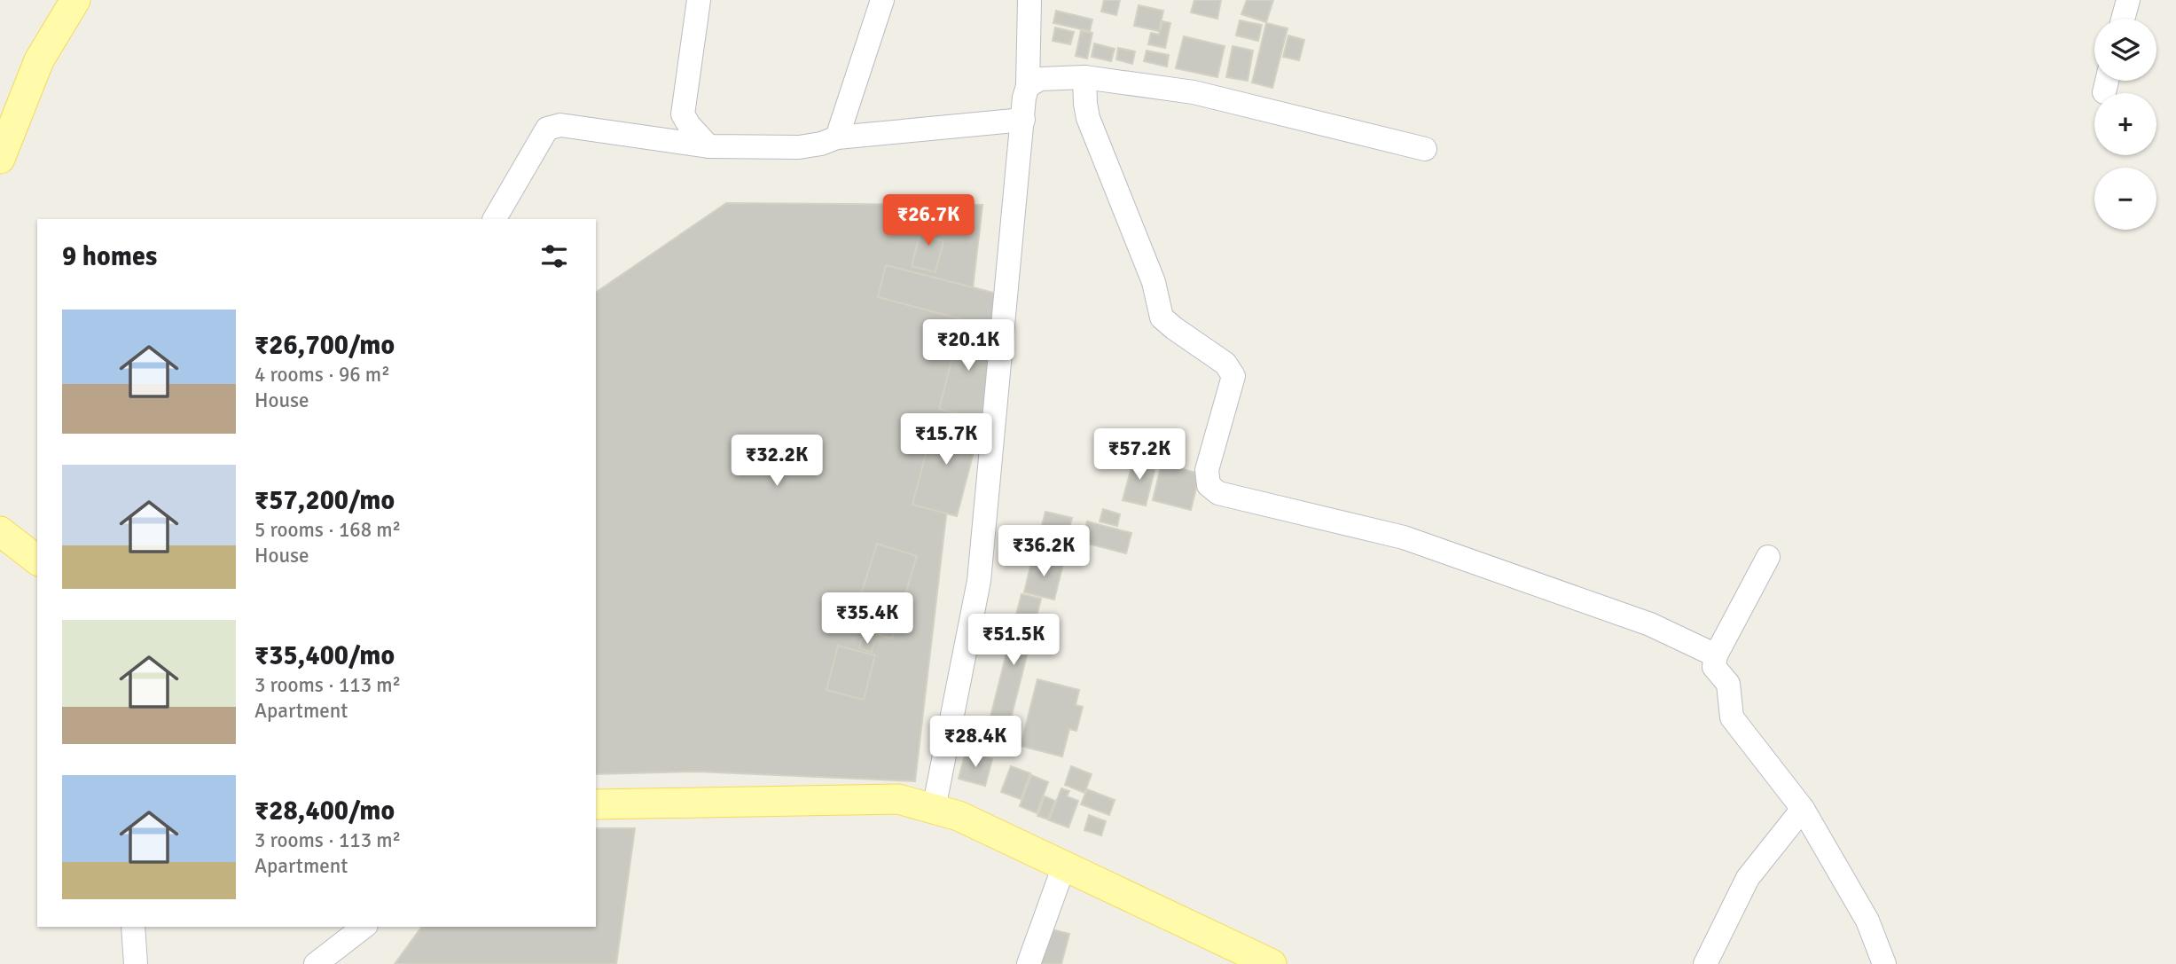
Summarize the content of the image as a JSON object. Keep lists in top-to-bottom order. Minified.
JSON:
{"page":{"map_buttons":["+","−"],"price":["₹26.7K","₹20.1K","₹15.7K","₹57.2K","₹32.2K","₹36.2K","₹35.4K","₹51.5K","₹28.4K"],"heading":"9 homes","list":[{"name":"₹26,700/mo","note":"4 rooms · 96 m² · House"},{"name":"₹57,200/mo","note":"5 rooms · 168 m² · House"},{"name":"₹35,400/mo","note":"3 rooms · 113 m² · Apartment"},{"name":"₹28,400/mo","note":"3 rooms · 113 m² · Apartment"}]}}
